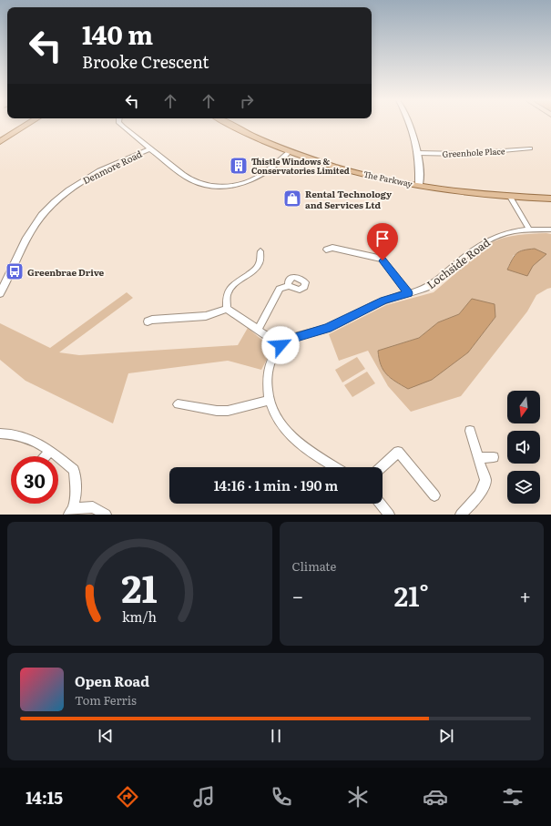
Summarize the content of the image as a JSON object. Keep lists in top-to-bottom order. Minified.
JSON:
{"streets":{"main road":["The Parkway"],"street":["Greenhole Place","Denmore Road","Lochside Road"]},"places":{"building":["Thistle Windows & Conservatories Limited"],"shop":["Rental Technology and Services Ltd"],"bus stop":["Greenbrae Drive"]},"north":"bottom","page":{"turn":["140 m","Brooke Crescent"],"limit":"30","trip":"14:16 · 1 min · 190 m","tile":"Climate","heat":["−","21°","+"],"song":["Open Road","Tom Ferris"],"tabs":"14:15","gauge":["21","km/h"]}}
